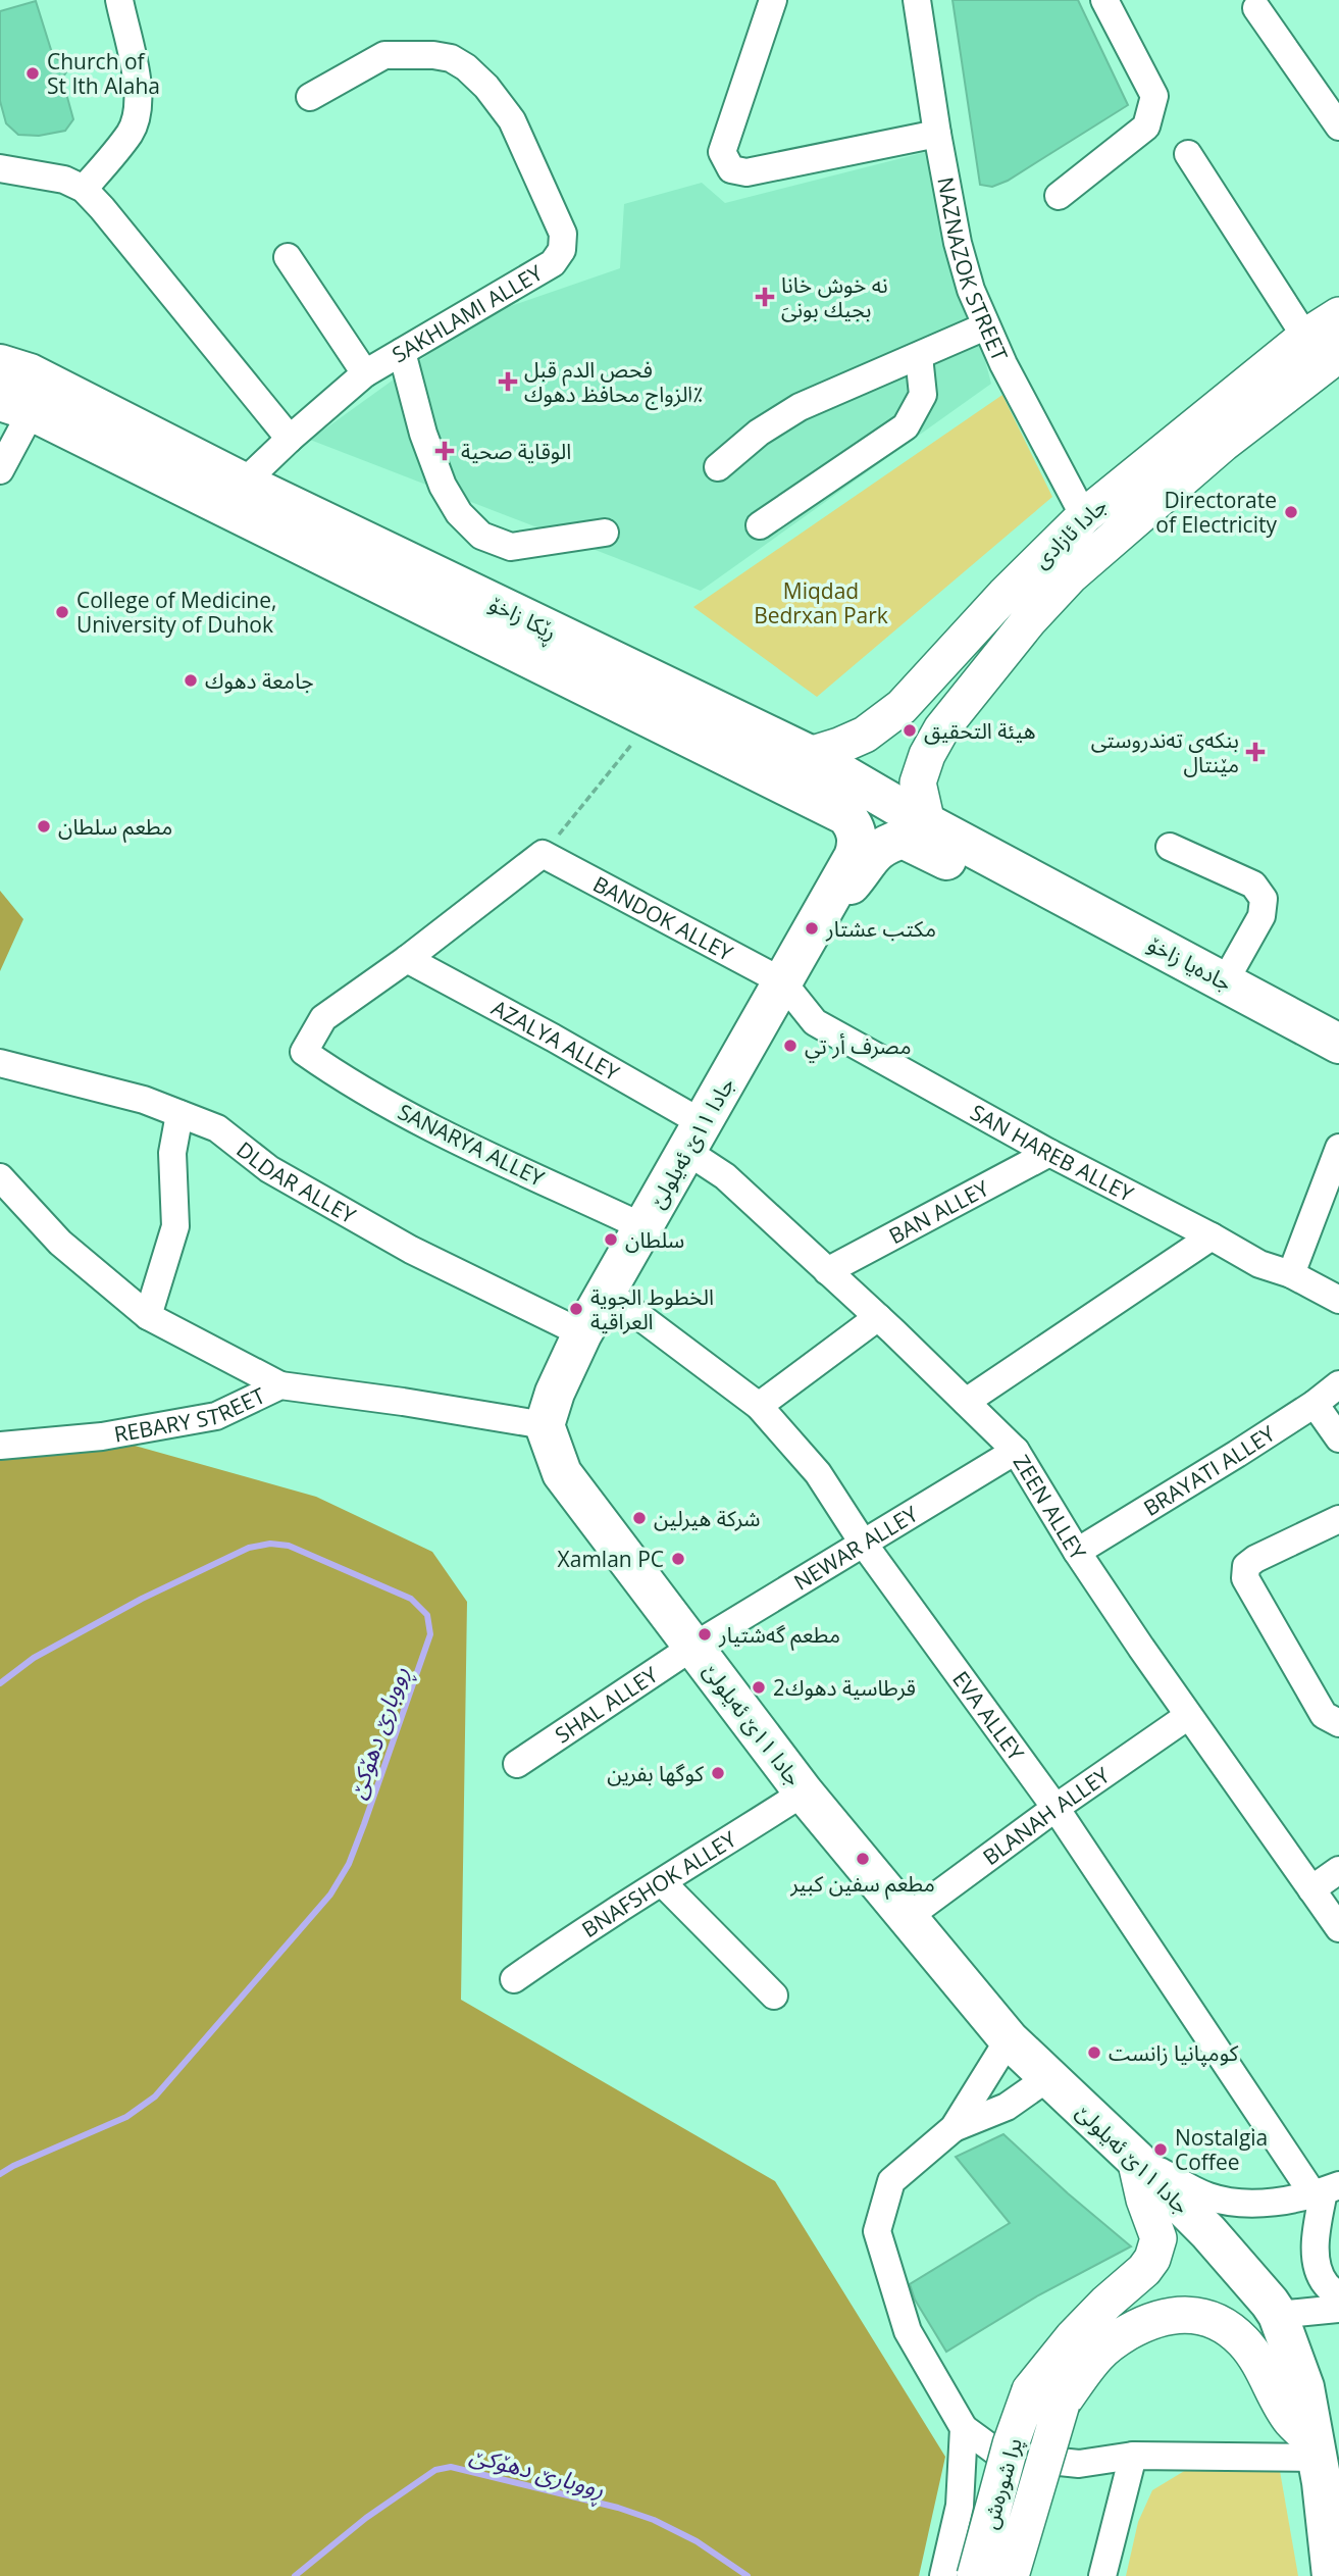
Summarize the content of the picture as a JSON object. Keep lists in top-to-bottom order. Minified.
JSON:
{"streets":{"highway":["ڕێکا زاخۆ","جادەیا زاخۆ","جادا ١١ێ ئه‌یلولێ"],"main road":["جادا ئازادی","پرا شورەش"],"street":["NAZNAZOK STREET","SAKHLAMI ALLEY","BANDOK ALLEY","AZALYA ALLEY","SANARYA ALLEY","SAN HAREB ALLEY","DLDAR ALLEY","BAN ALLEY","REBARY STREET","BRAYATI ALLEY","ZEEN ALLEY","NEWAR ALLEY","SHAL ALLEY","EVA ALLEY","BLANAH ALLEY","BNAFSHOK ALLEY"]},"crossings":[["NAZNAZOK STREET","جادا ئازادی"],["SAKHLAMI ALLEY","ڕێکا زاخۆ"],["جادا ئازادی","ڕێکا زاخۆ"],["ڕێکا زاخۆ","جادەیا زاخۆ"],["ڕێکا زاخۆ","جادا ١١ێ ئه‌یلولێ"],["BANDOK ALLEY","جادا ١١ێ ئه‌یلولێ"],["BANDOK ALLEY","SAN HAREB ALLEY"],["AZALYA ALLEY","جادا ١١ێ ئه‌یلولێ"],["AZALYA ALLEY","SANARYA ALLEY"],["AZALYA ALLEY","ZEEN ALLEY"],["جادا ١١ێ ئه‌یلولێ","SANARYA ALLEY"],["جادا ١١ێ ئه‌یلولێ","SAN HAREB ALLEY"],["جادا ١١ێ ئه‌یلولێ","DLDAR ALLEY"],["جادا ١١ێ ئه‌یلولێ","REBARY STREET"],["جادا ١١ێ ئه‌یلولێ","ZEEN ALLEY"],["جادا ١١ێ ئه‌یلولێ","NEWAR ALLEY"],["جادا ١١ێ ئه‌یلولێ","SHAL ALLEY"],["جادا ١١ێ ئه‌یلولێ","EVA ALLEY"],["جادا ١١ێ ئه‌یلولێ","BLANAH ALLEY"],["جادا ١١ێ ئه‌یلولێ","BNAFSHOK ALLEY"],["SAN HAREB ALLEY","BAN ALLEY"],["BAN ALLEY","ZEEN ALLEY"],["BRAYATI ALLEY","ZEEN ALLEY"],["ZEEN ALLEY","NEWAR ALLEY"],["ZEEN ALLEY","BLANAH ALLEY"],["NEWAR ALLEY","SHAL ALLEY"],["NEWAR ALLEY","EVA ALLEY"],["EVA ALLEY","BLANAH ALLEY"]],"water":["ڕووبارێ دهۆكێ"],"parks":["Miqdad Bedrxan Park"],"places":{"other":["Church of St Ith Alaha","Directorate of Electricity","College of Medicine, University of Duhok","جامعة دهوك","هيئة التحقيق","مطعم سلطان","مكتب عشتار","مصرف أر تي","سلطان","الخطوط الجوية العراقية","شركة هيرلين","Xamlan PC","مطعم گەشتیار","قرطاسية دهوك2","كوگها بفرين","مطعم سفين كبير","كومپانيا زانست","Nostalgia Coffee"],"health":["نه خوش خانا بجيك بونىَ","فحص الدم قبل الزواج محافظ دهوك٪","الوقایة صحیة","بنکەی تەندروستی مێنتال"]}}
